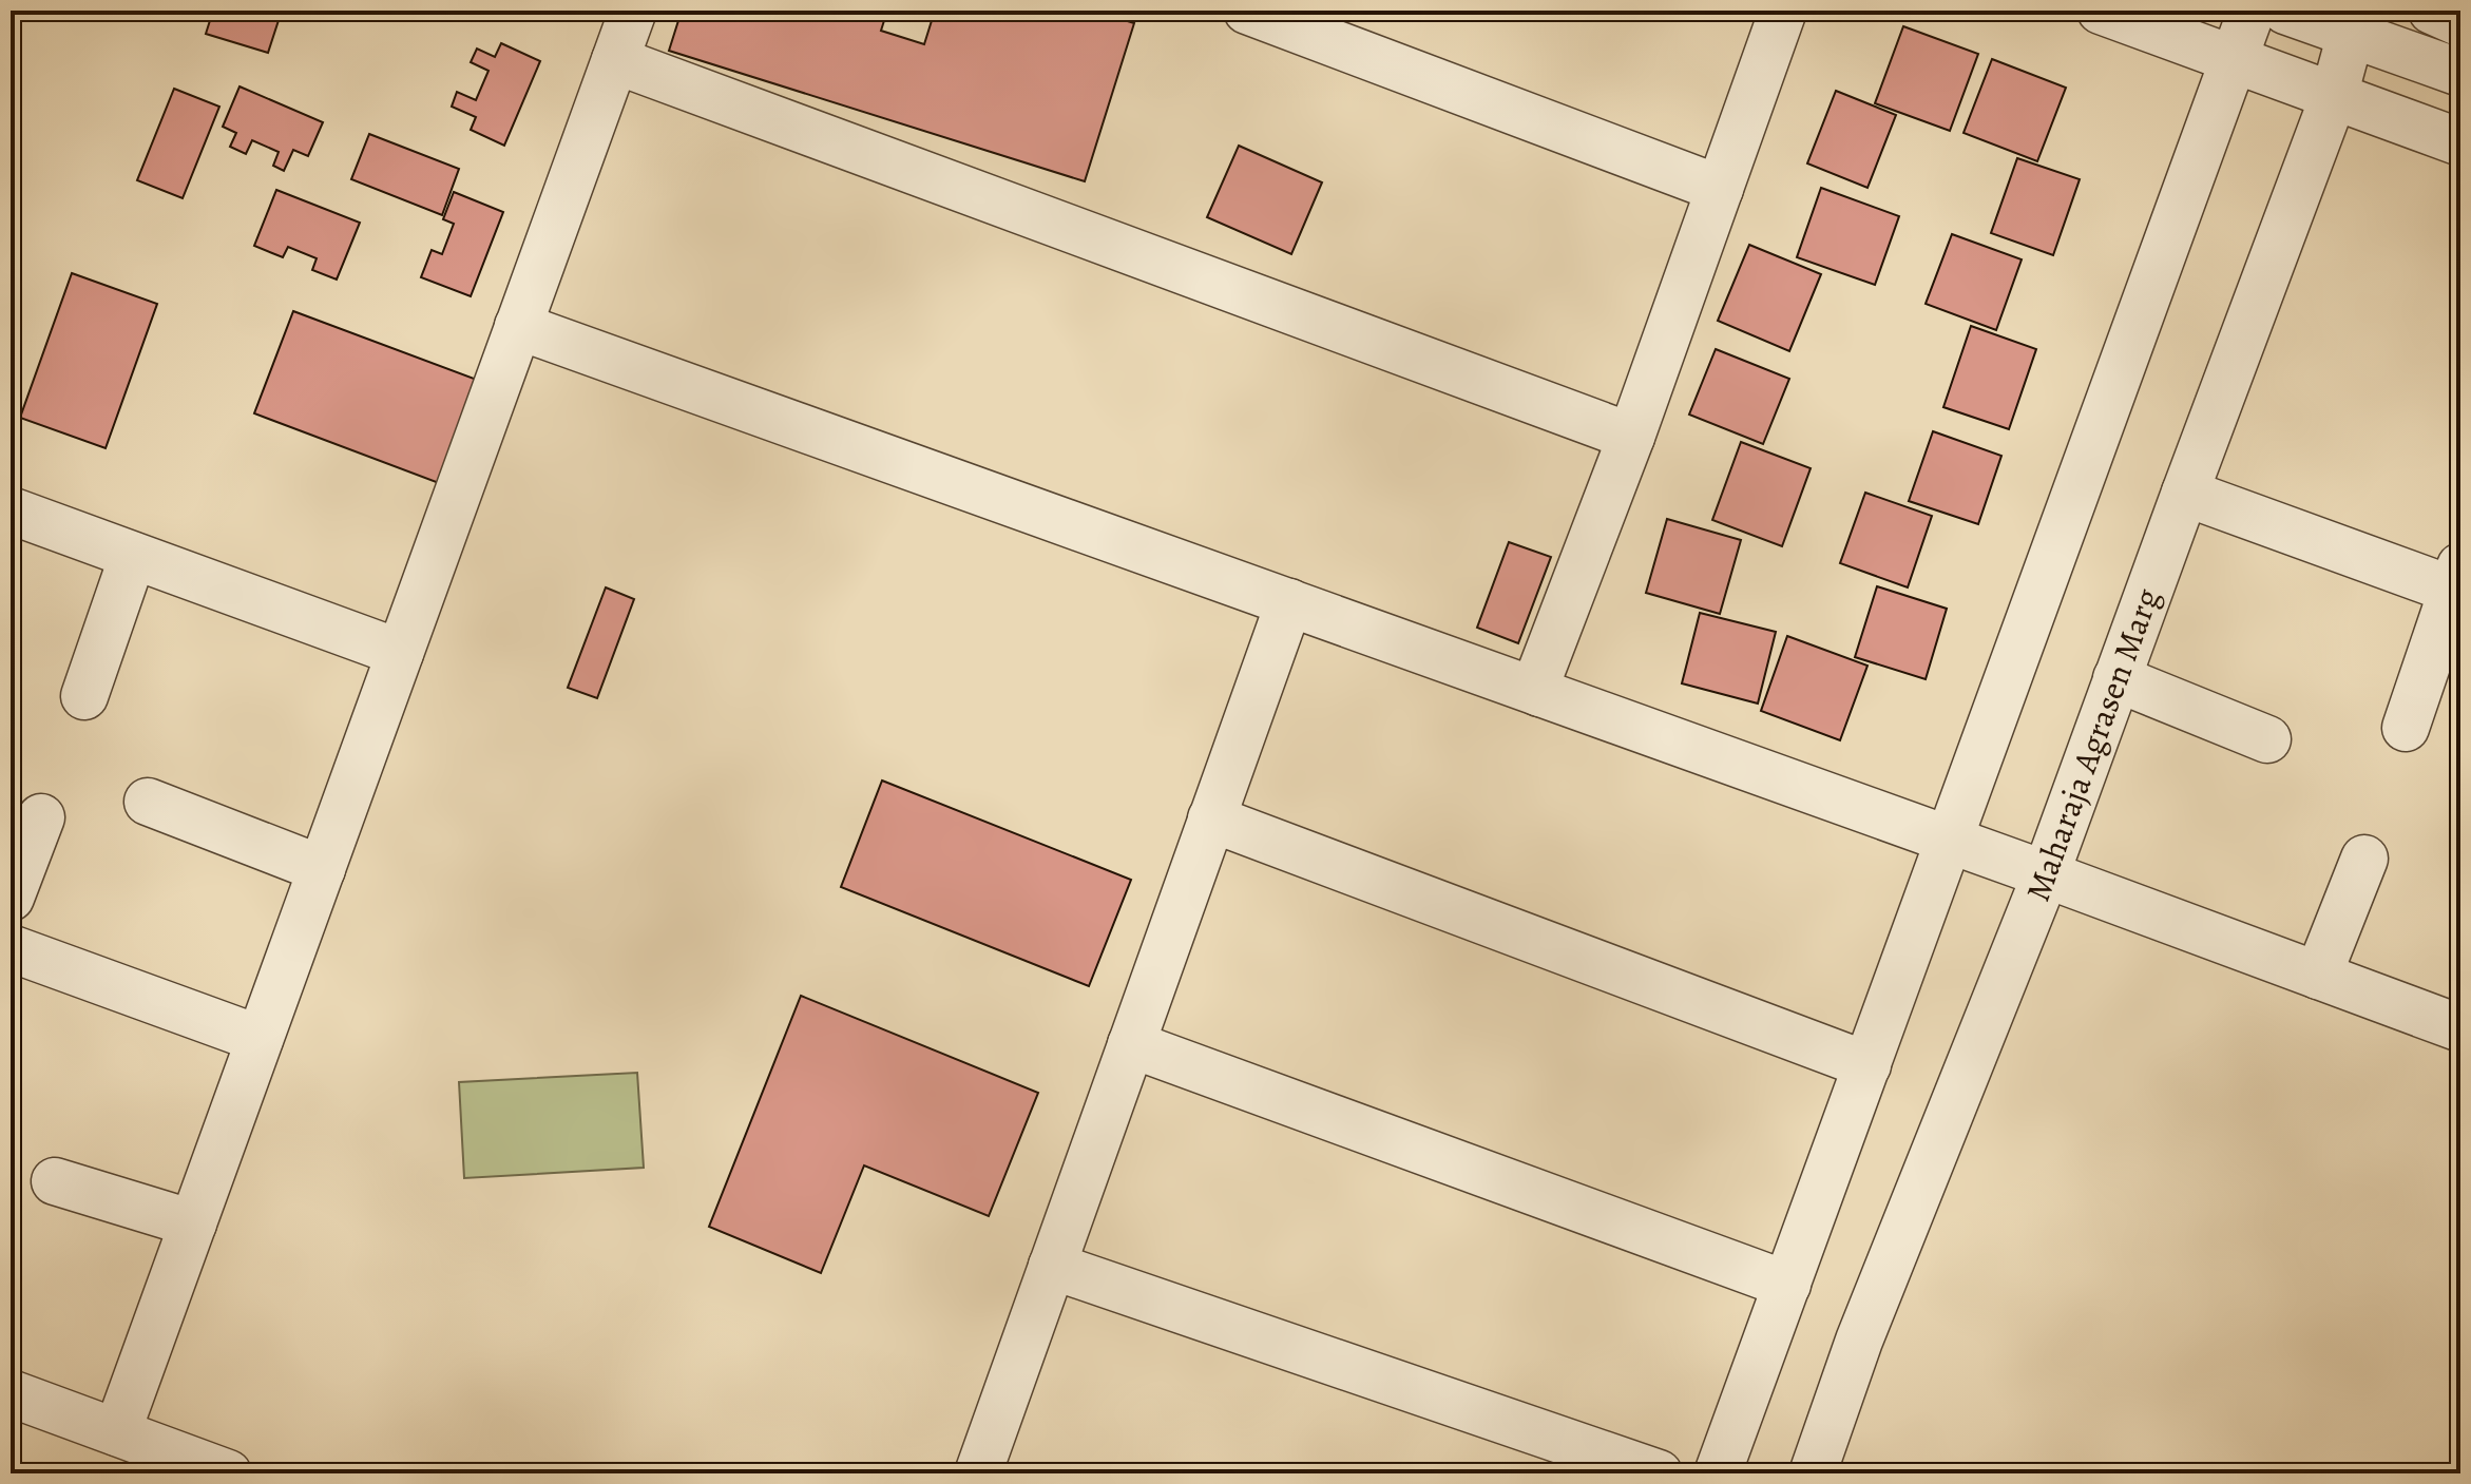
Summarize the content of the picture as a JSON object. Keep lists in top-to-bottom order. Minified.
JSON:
{"streets":{"street":["Maharaja Agrasen Marg"]}}
